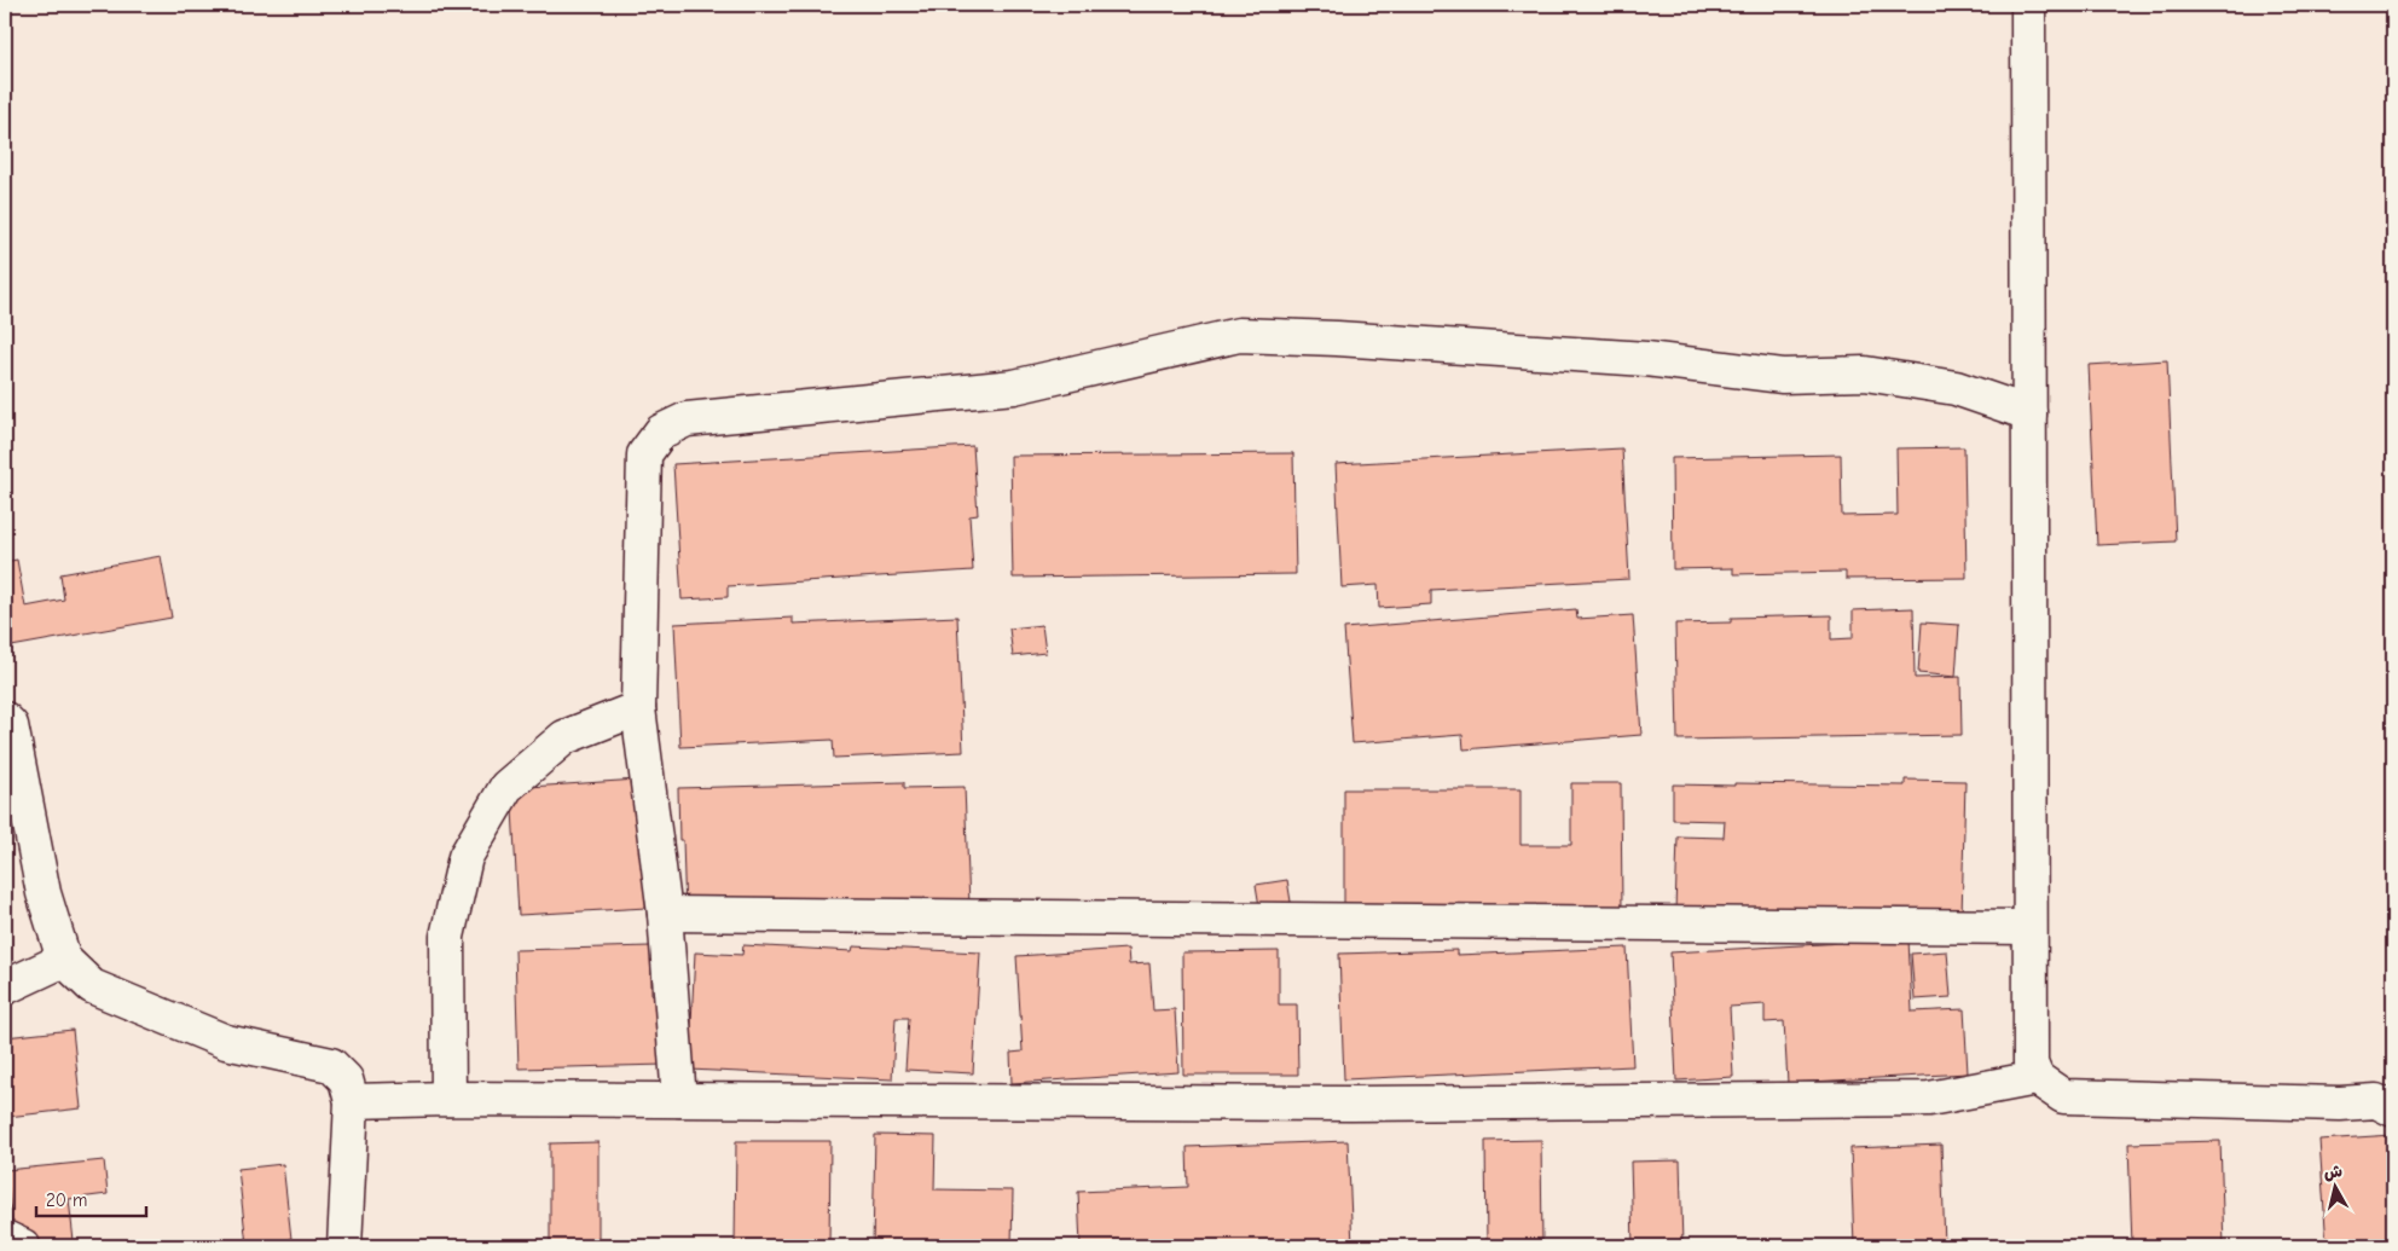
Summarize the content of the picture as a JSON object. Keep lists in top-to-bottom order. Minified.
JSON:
{"scale_bar":"20 m","north":"top"}
